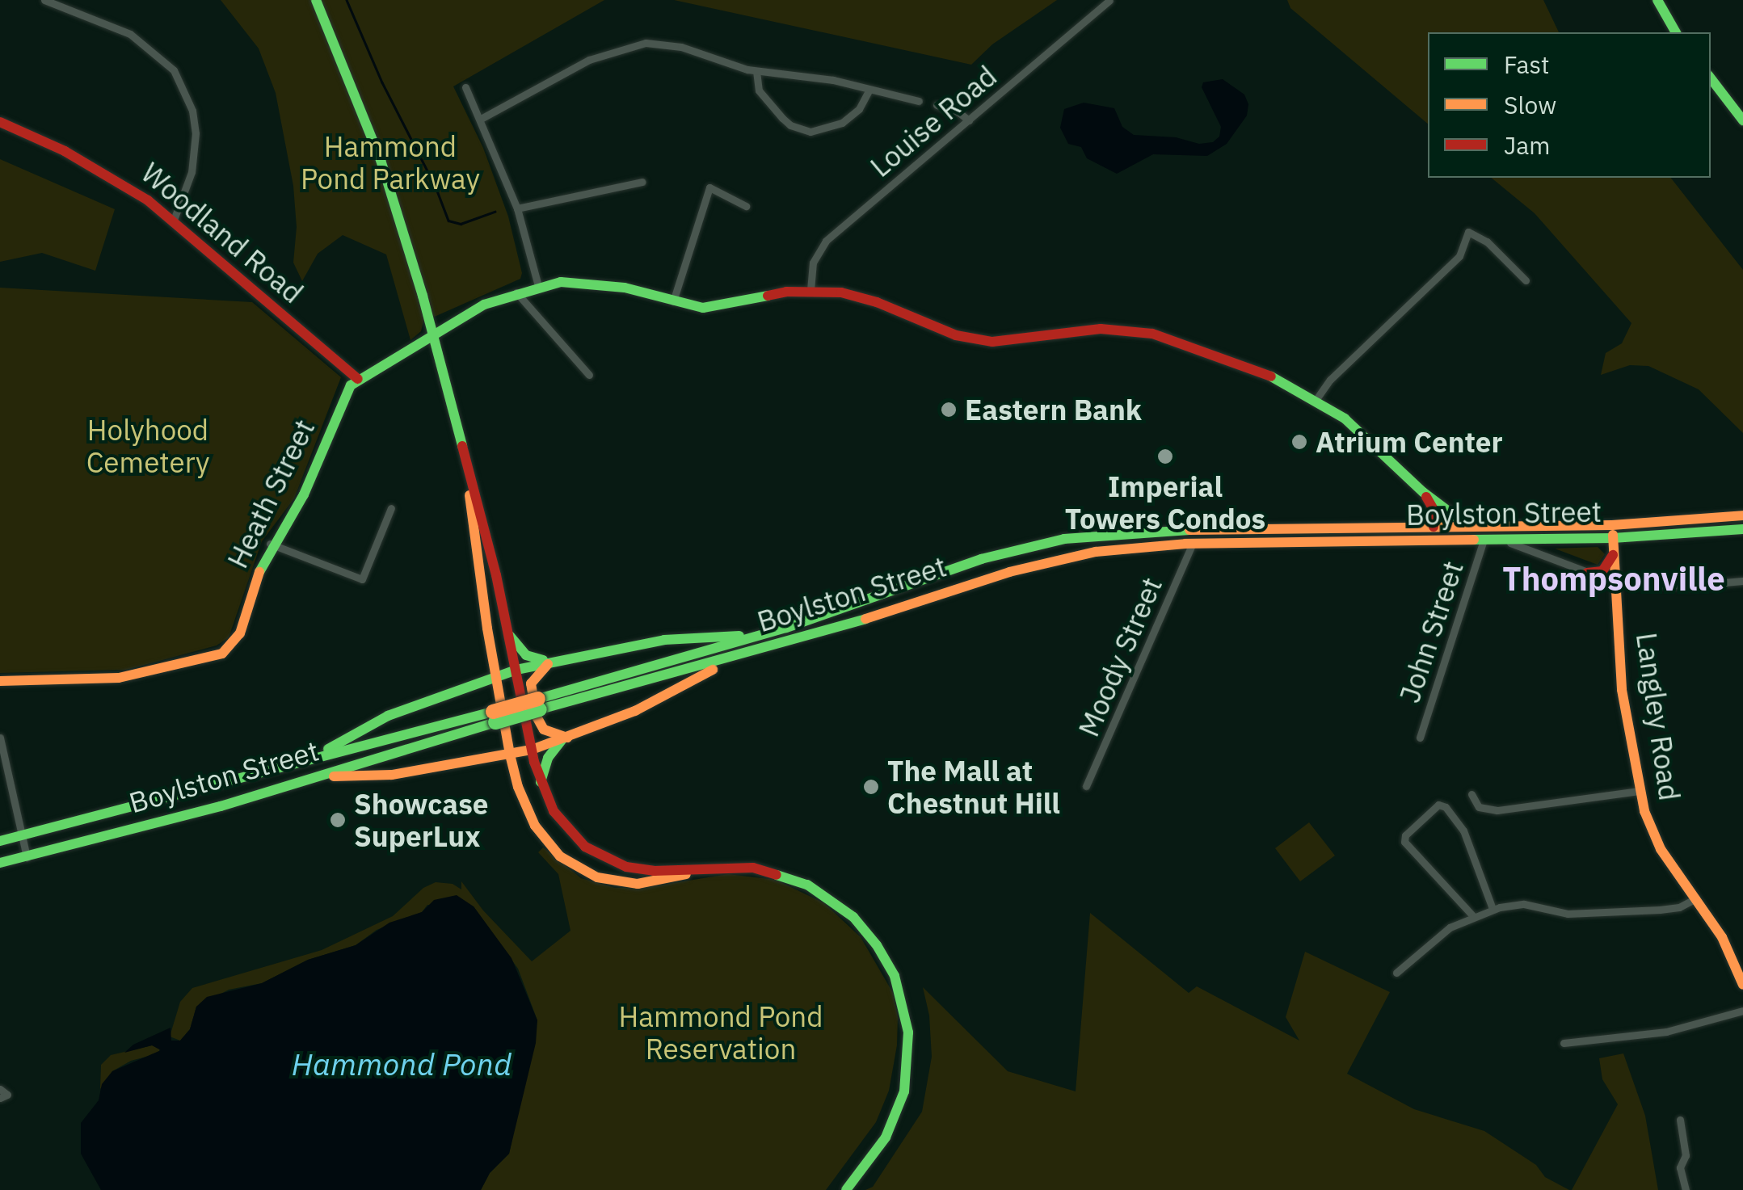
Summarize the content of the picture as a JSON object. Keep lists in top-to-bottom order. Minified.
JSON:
{"streets":{"main road":["Woodland Road","Heath Street","Boylston Street","Langley Road"],"street":["Louise Road","John Street","Moody Street"]},"crossings":[["Louise Road","Heath Street"],["Woodland Road","Heath Street"],["Heath Street","Boylston Street"],["Boylston Street","John Street"],["Boylston Street","Moody Street"],["Boylston Street","Langley Road"]],"districts":["Thompsonville"],"water":["Hammond Pond"],"parks":["Hammond Pond Parkway","Holyhood Cemetery","Hammond Pond Reservation"],"places":["Eastern Bank","Atrium Center","Imperial Towers Condos","The Mall at Chestnut Hill","Showcase SuperLux"],"legend":["Fast","Slow","Jam"]}
